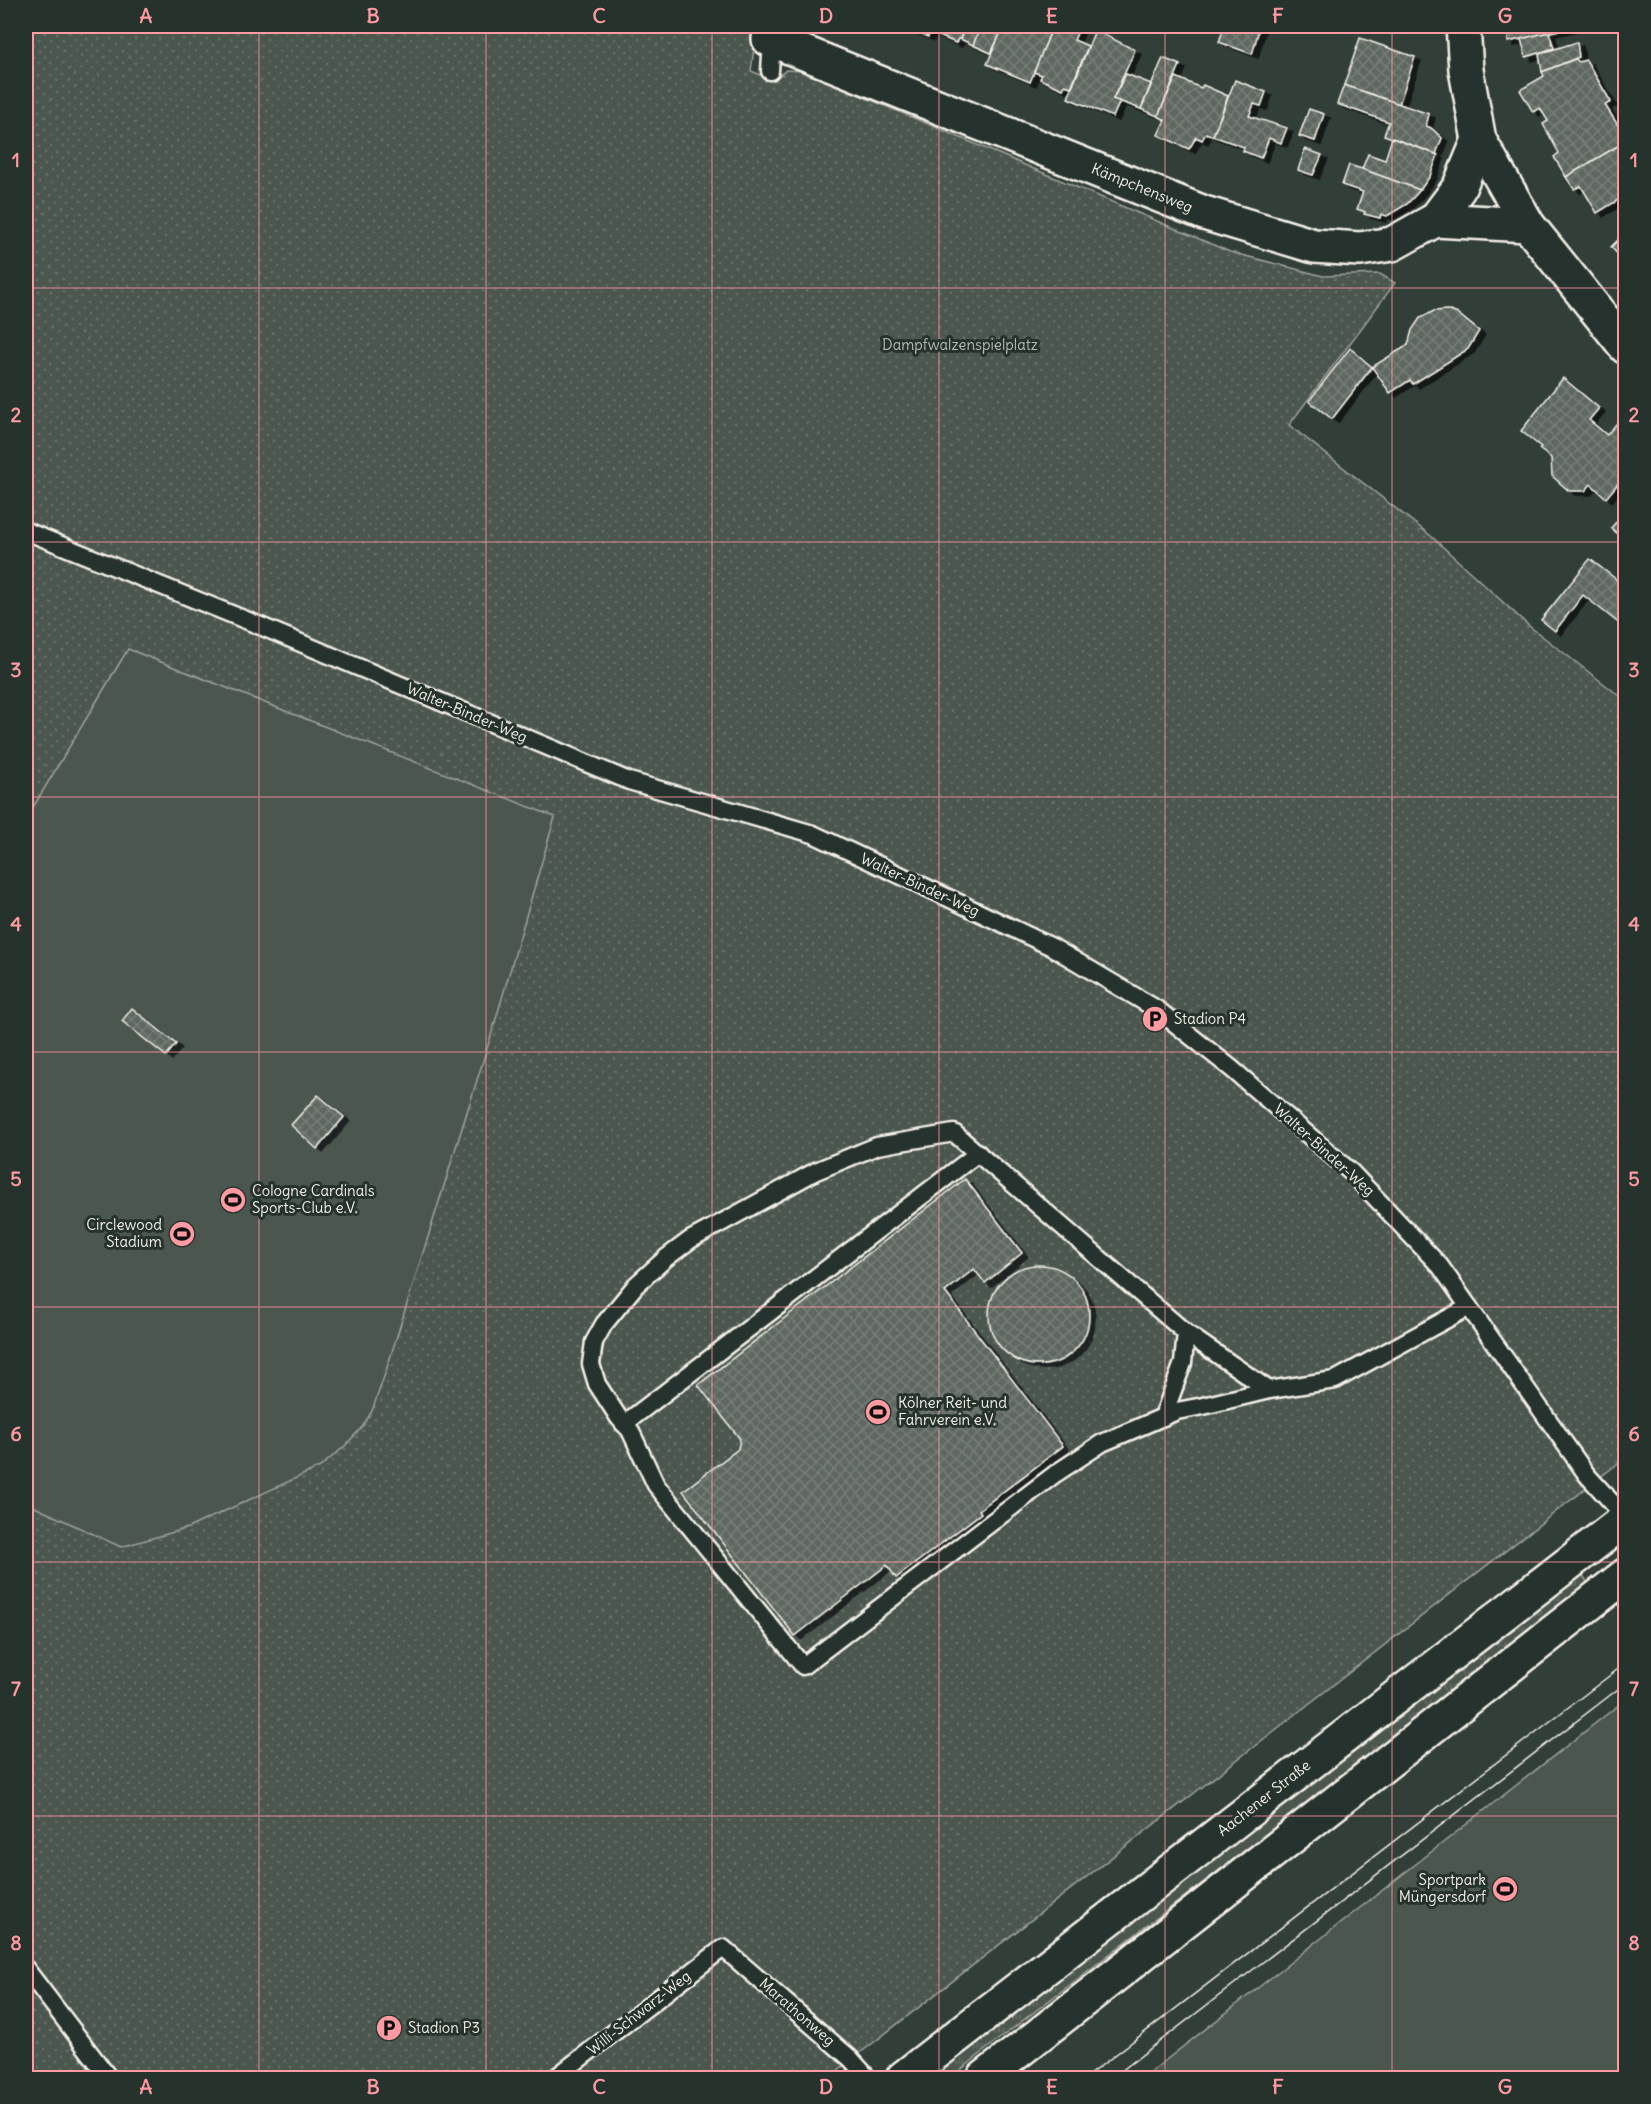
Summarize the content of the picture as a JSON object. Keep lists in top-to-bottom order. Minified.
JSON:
{"streets":{"main road":["Kämpchensweg","Aachener Straße"],"lane":["Walter-Binder-Weg","Marathonweg","Willi-Schwarz-Weg"]},"crossings":[["Walter-Binder-Weg","Aachener Straße"],["Marathonweg","Willi-Schwarz-Weg"]],"parks":["Dampfwalzenspielplatz"],"places":{"parking":["Stadion P4","Stadion P3"],"sports":["Cologne Cardinals Sports-Club e.V.","Circlewood Stadium","Kölner Reit- und Fahrverein e.V.","Sportpark Müngersdorf"]},"grid":{"columns":["A","B","C","D","E","F","G"],"rows":["1","2","3","4","5","6","7","8"]}}
